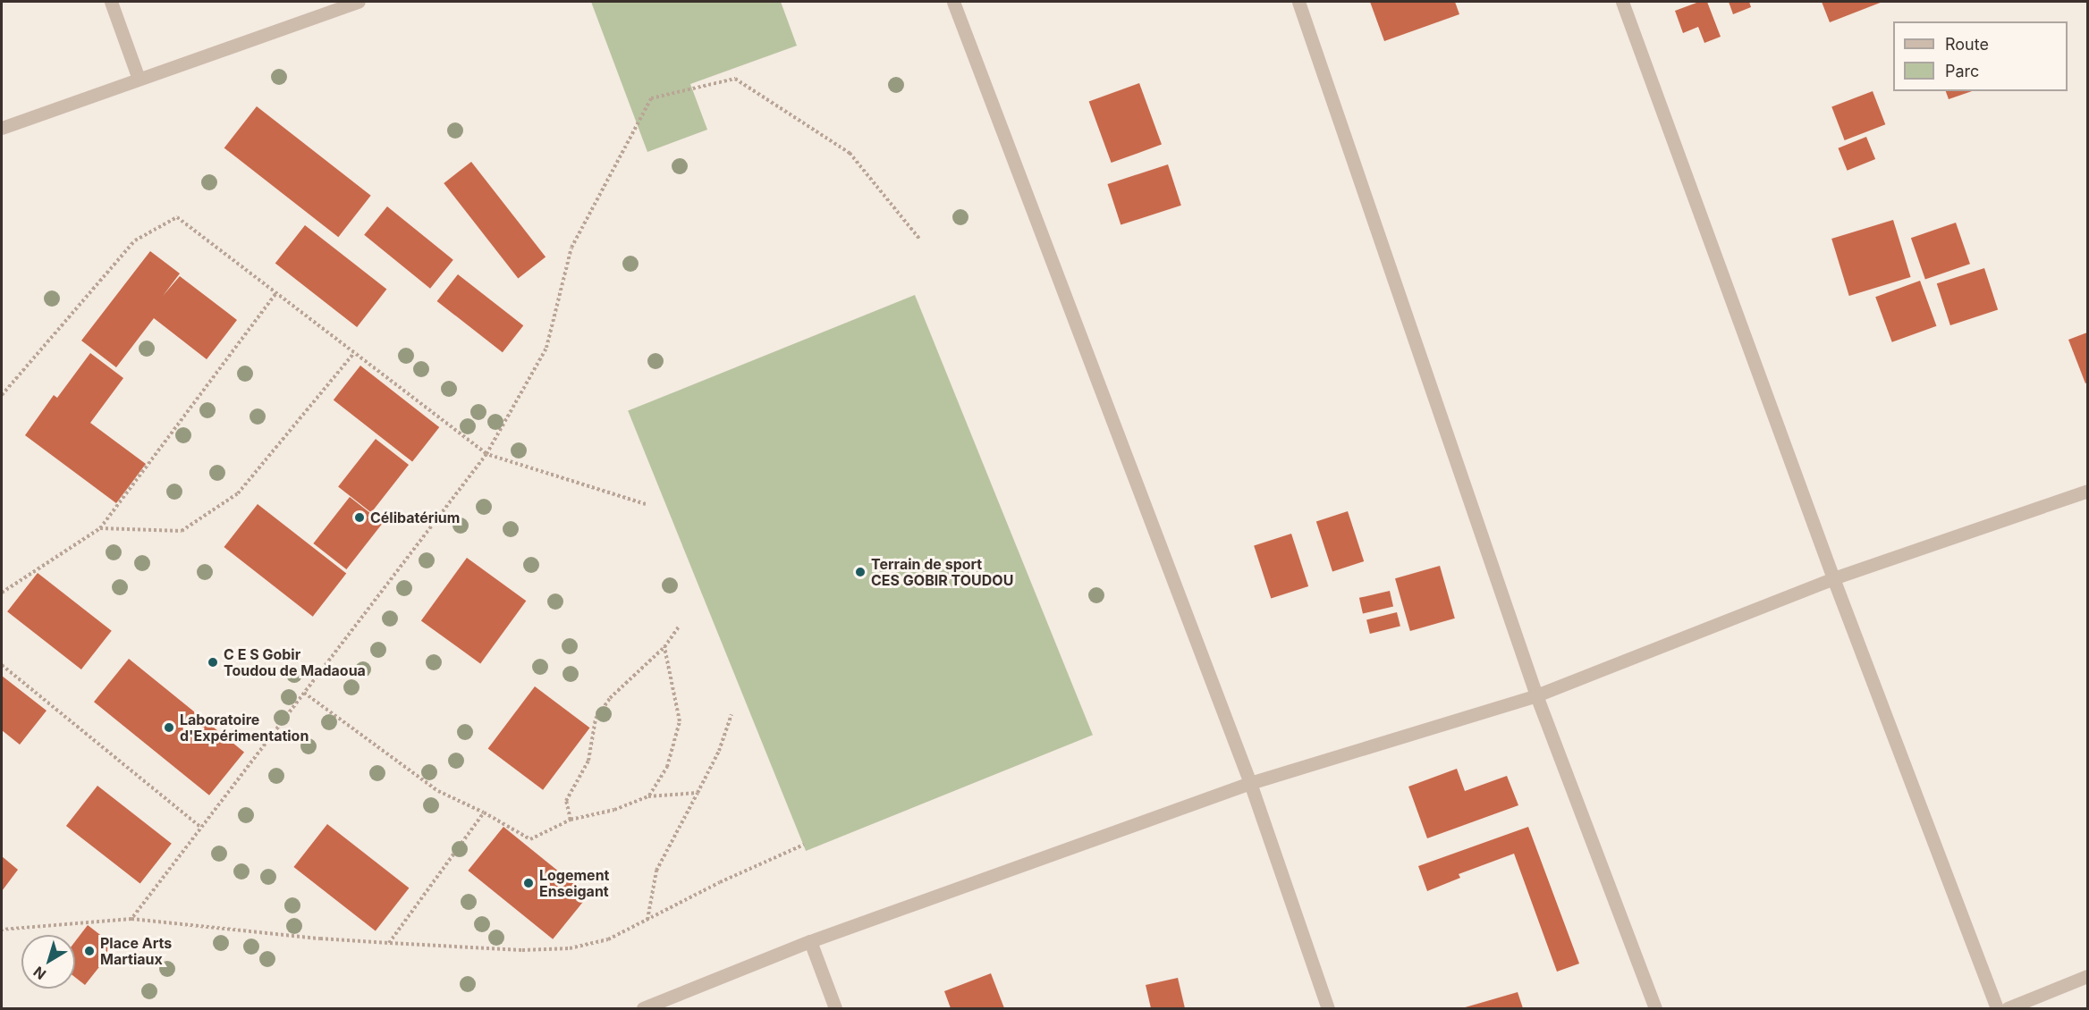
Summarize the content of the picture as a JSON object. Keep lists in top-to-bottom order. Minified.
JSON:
{"places":["Célibatérium","Terrain de sport CES GOBIR TOUDOU","C E S Gobir Toudou de Madaoua","Laboratoire d'Expérimentation","Logement Enseigant","Place Arts Martiaux"],"legend":["Route","Parc"],"north":"bottom left"}
